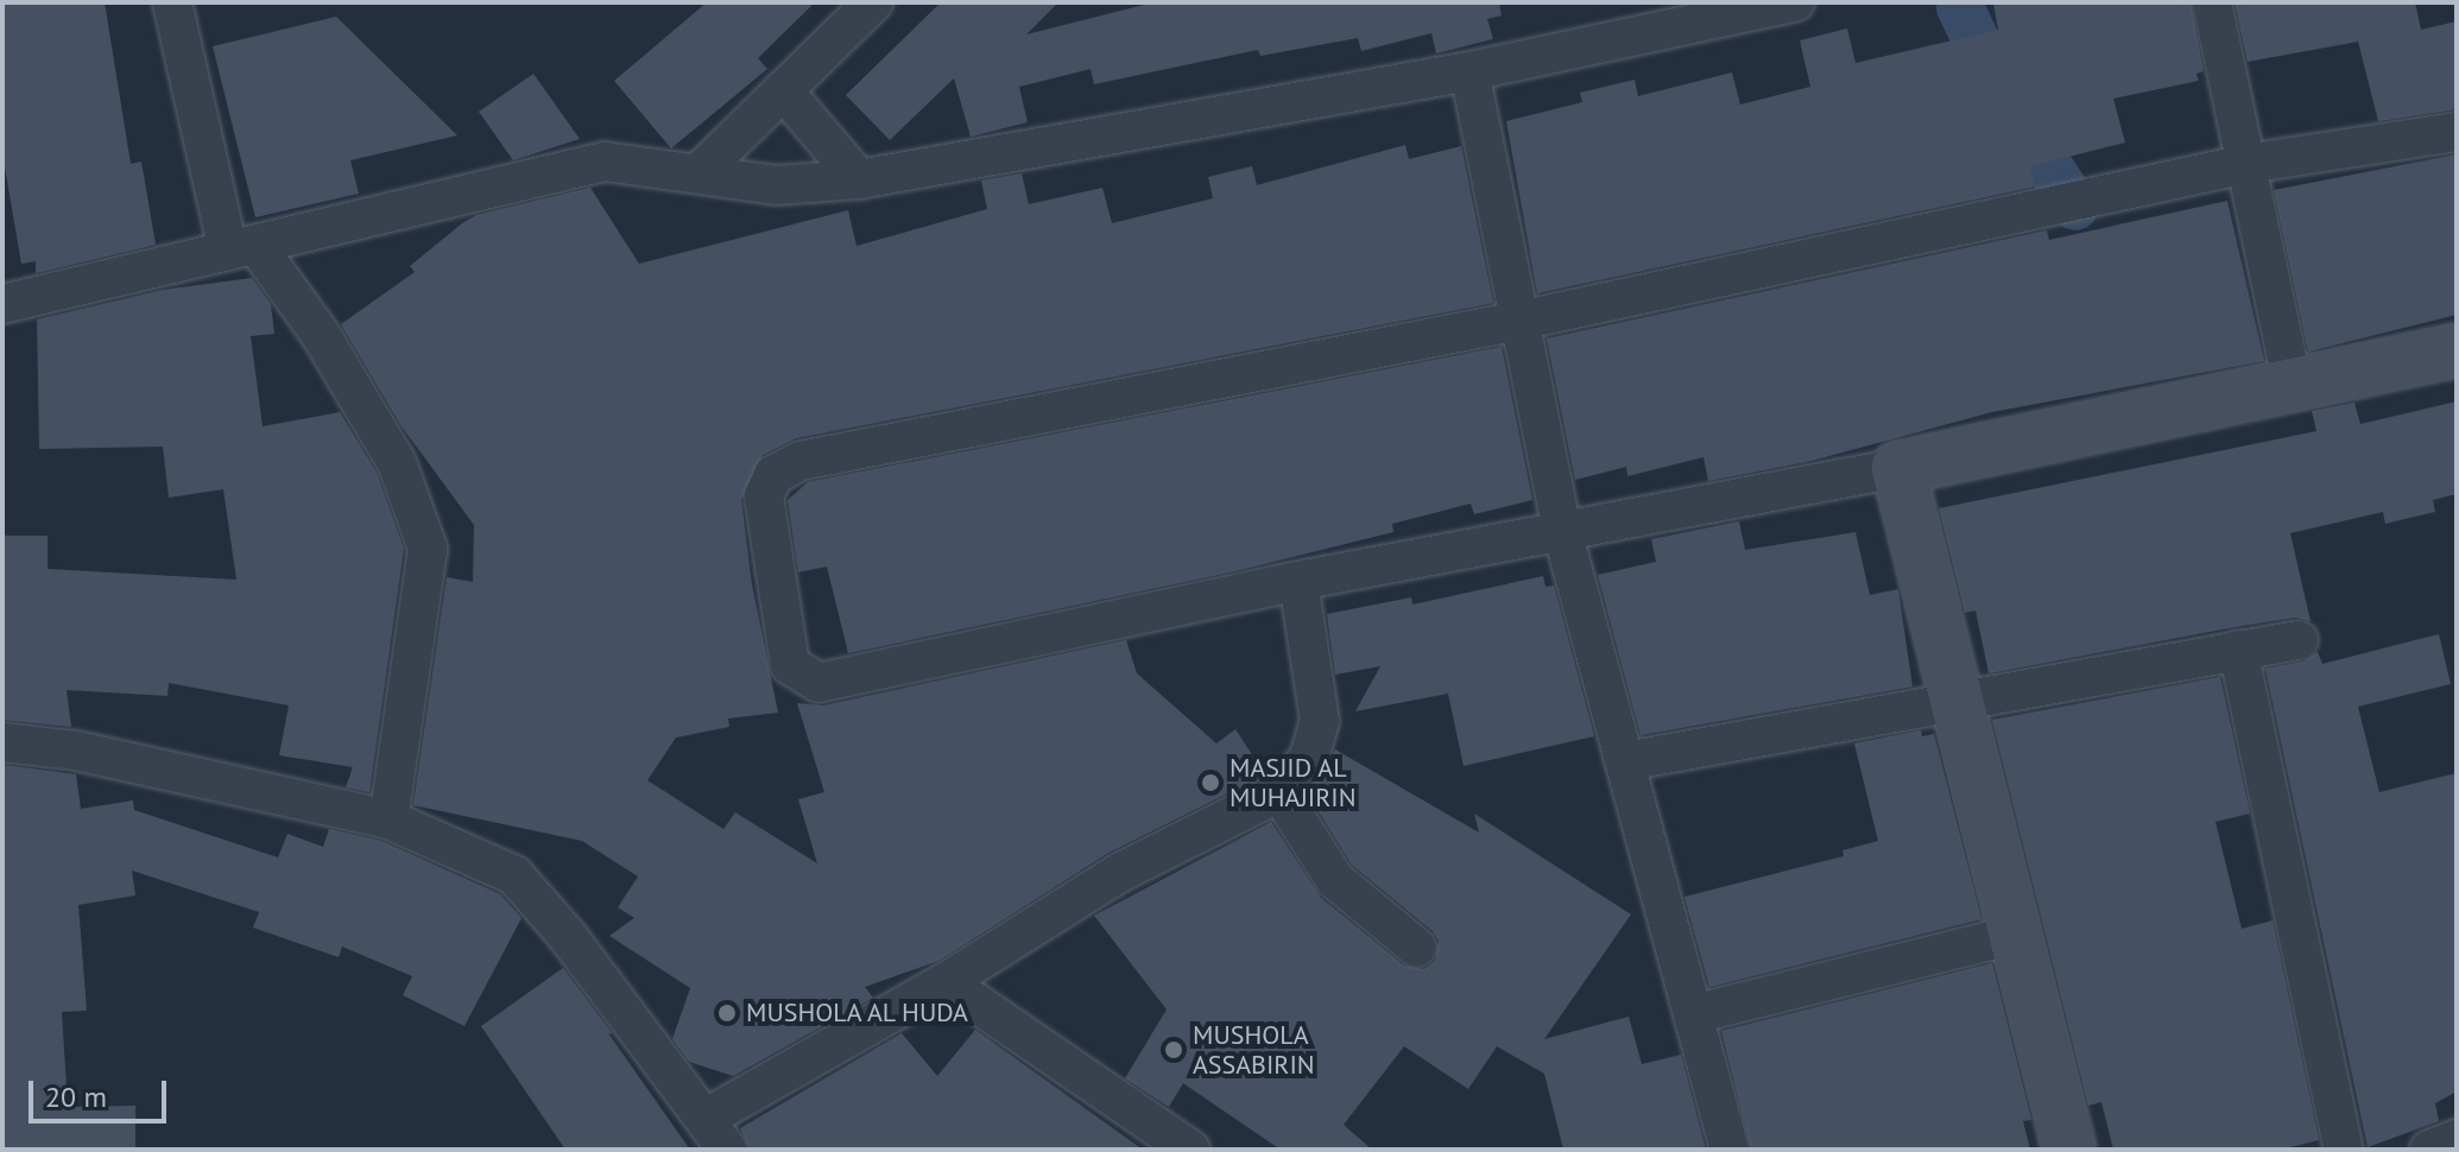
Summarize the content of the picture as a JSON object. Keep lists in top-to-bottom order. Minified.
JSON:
{"places":["MASJID AL MUHAJIRIN","MUSHOLA AL HUDA","MUSHOLA ASSABIRIN"],"scale_bar":"20 m"}
